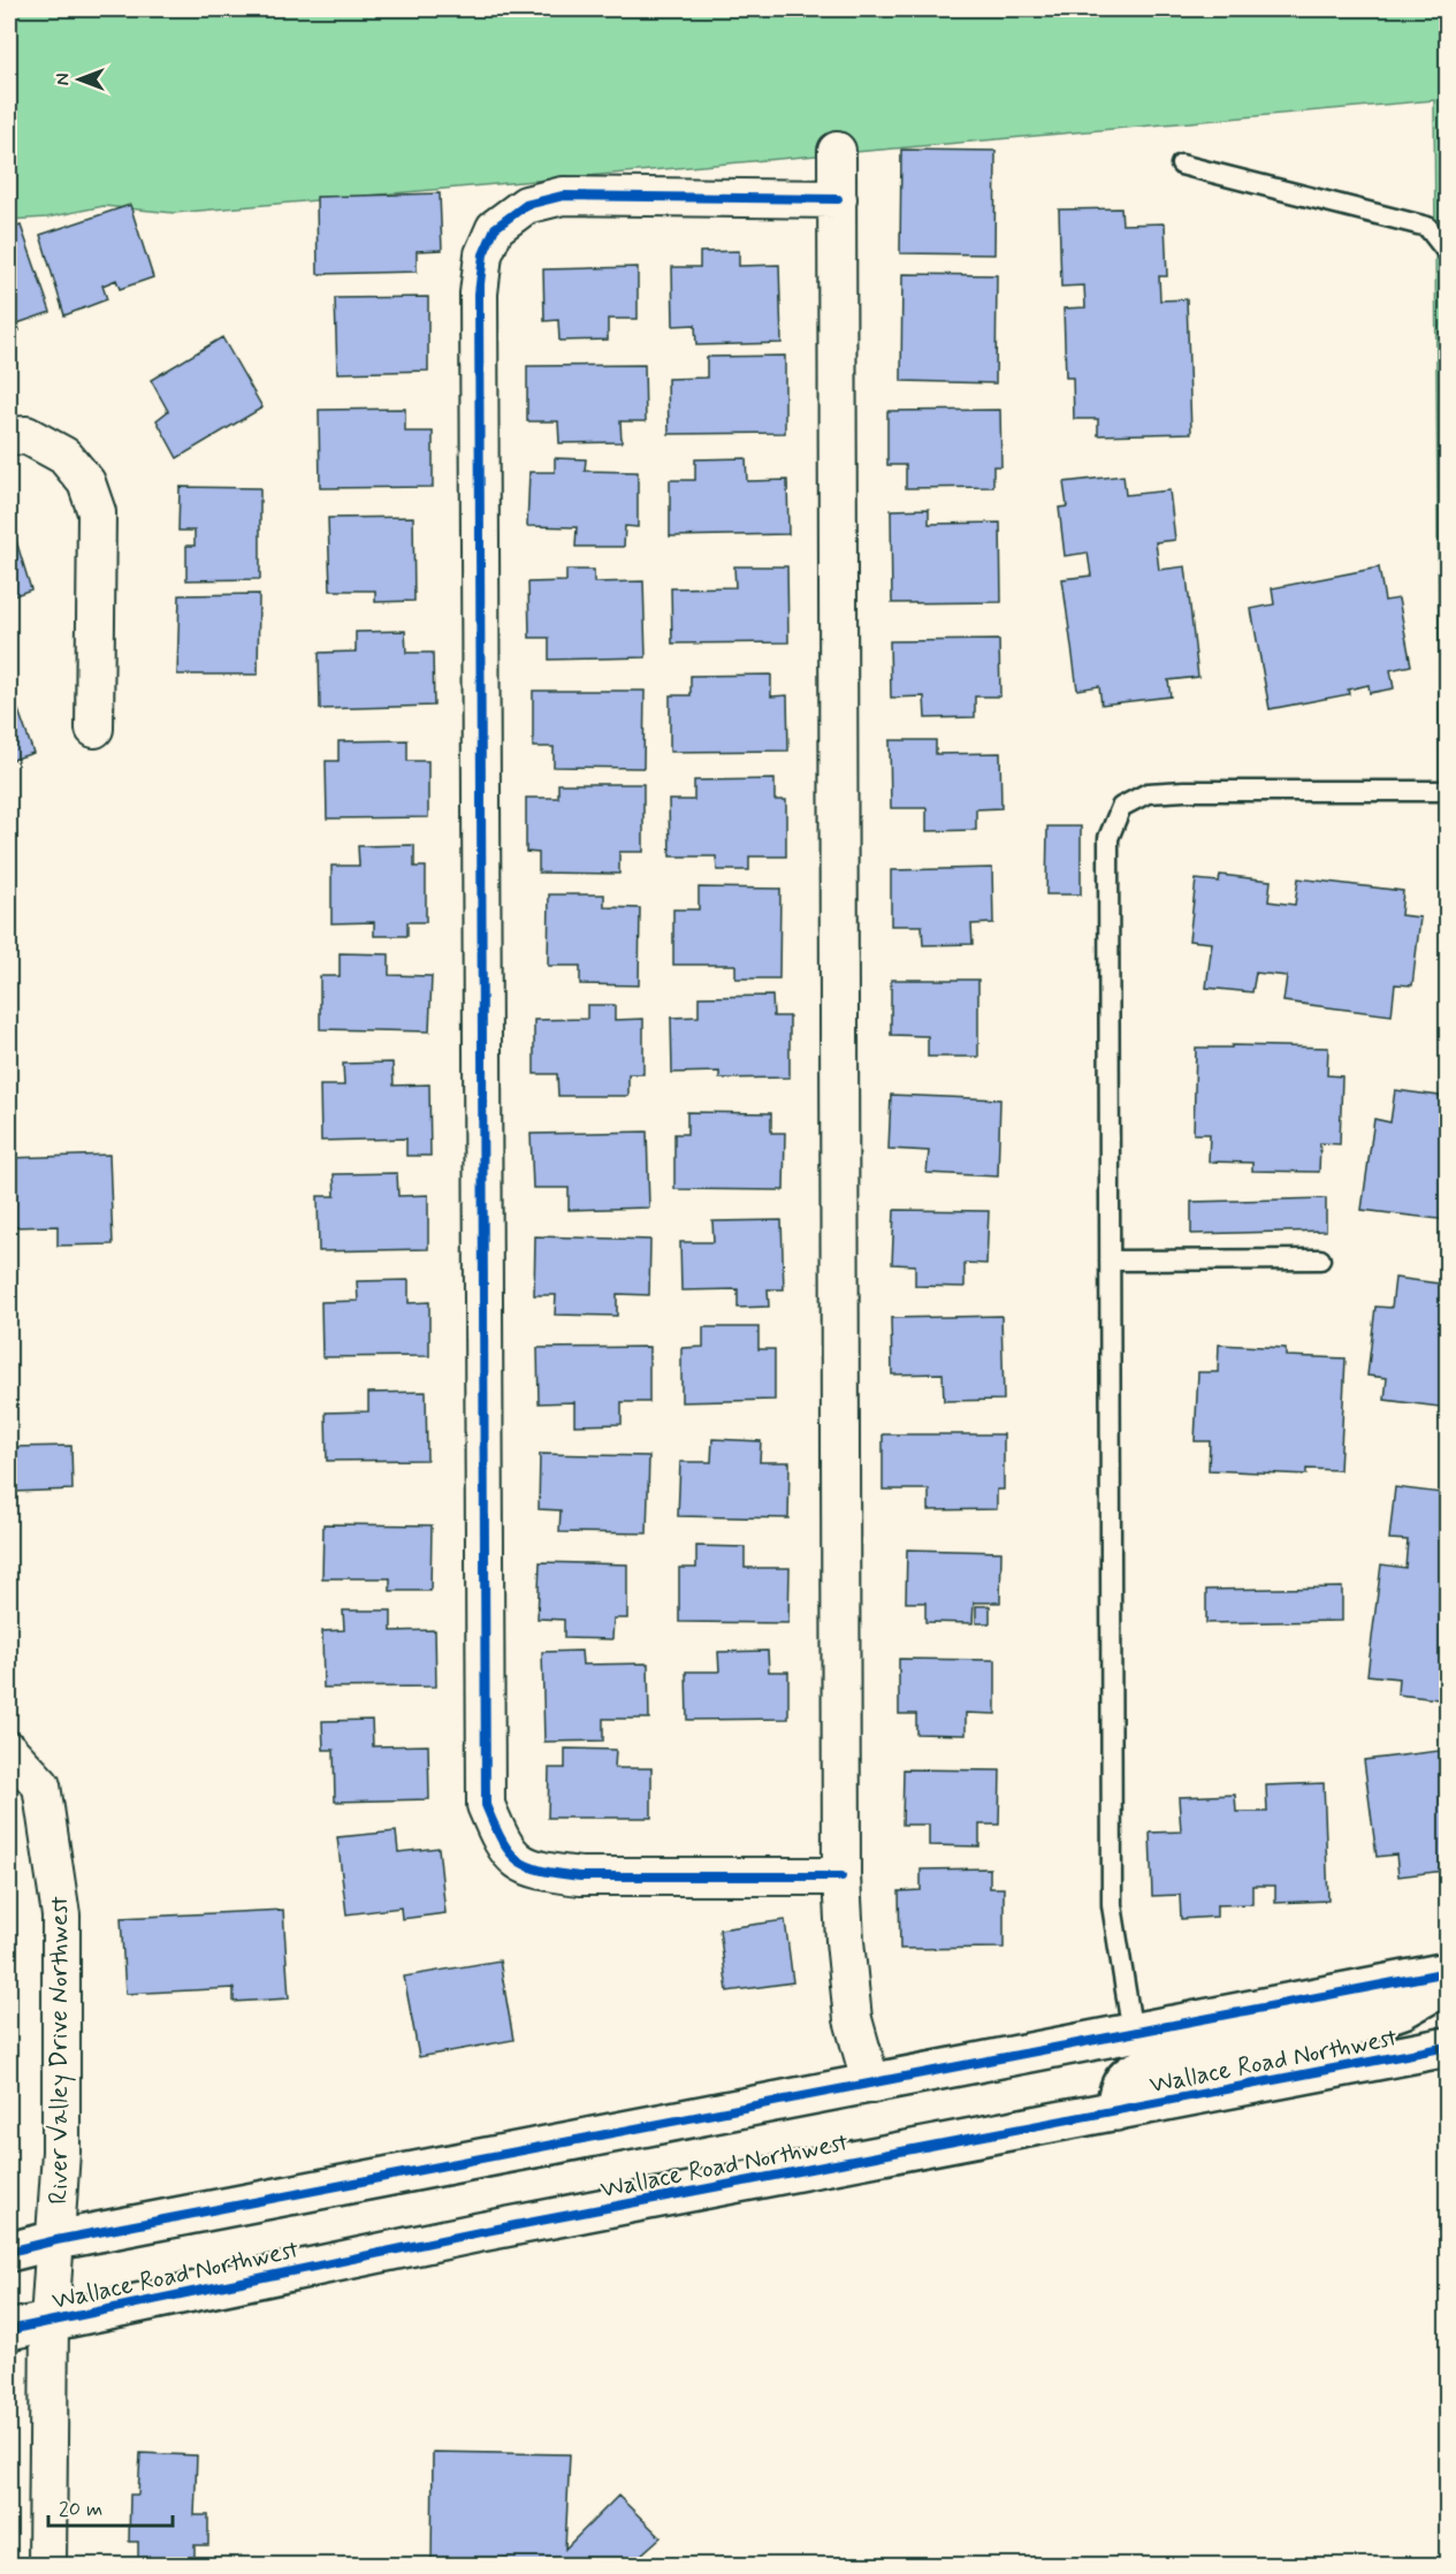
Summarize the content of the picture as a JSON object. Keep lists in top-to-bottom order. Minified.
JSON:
{"streets":{"main road":["Wallace Road Northwest"],"street":["River Valley Drive Northwest"]},"crossings":[["River Valley Drive Northwest","Wallace Road Northwest"]],"scale_bar":"20 m","north":"left"}
